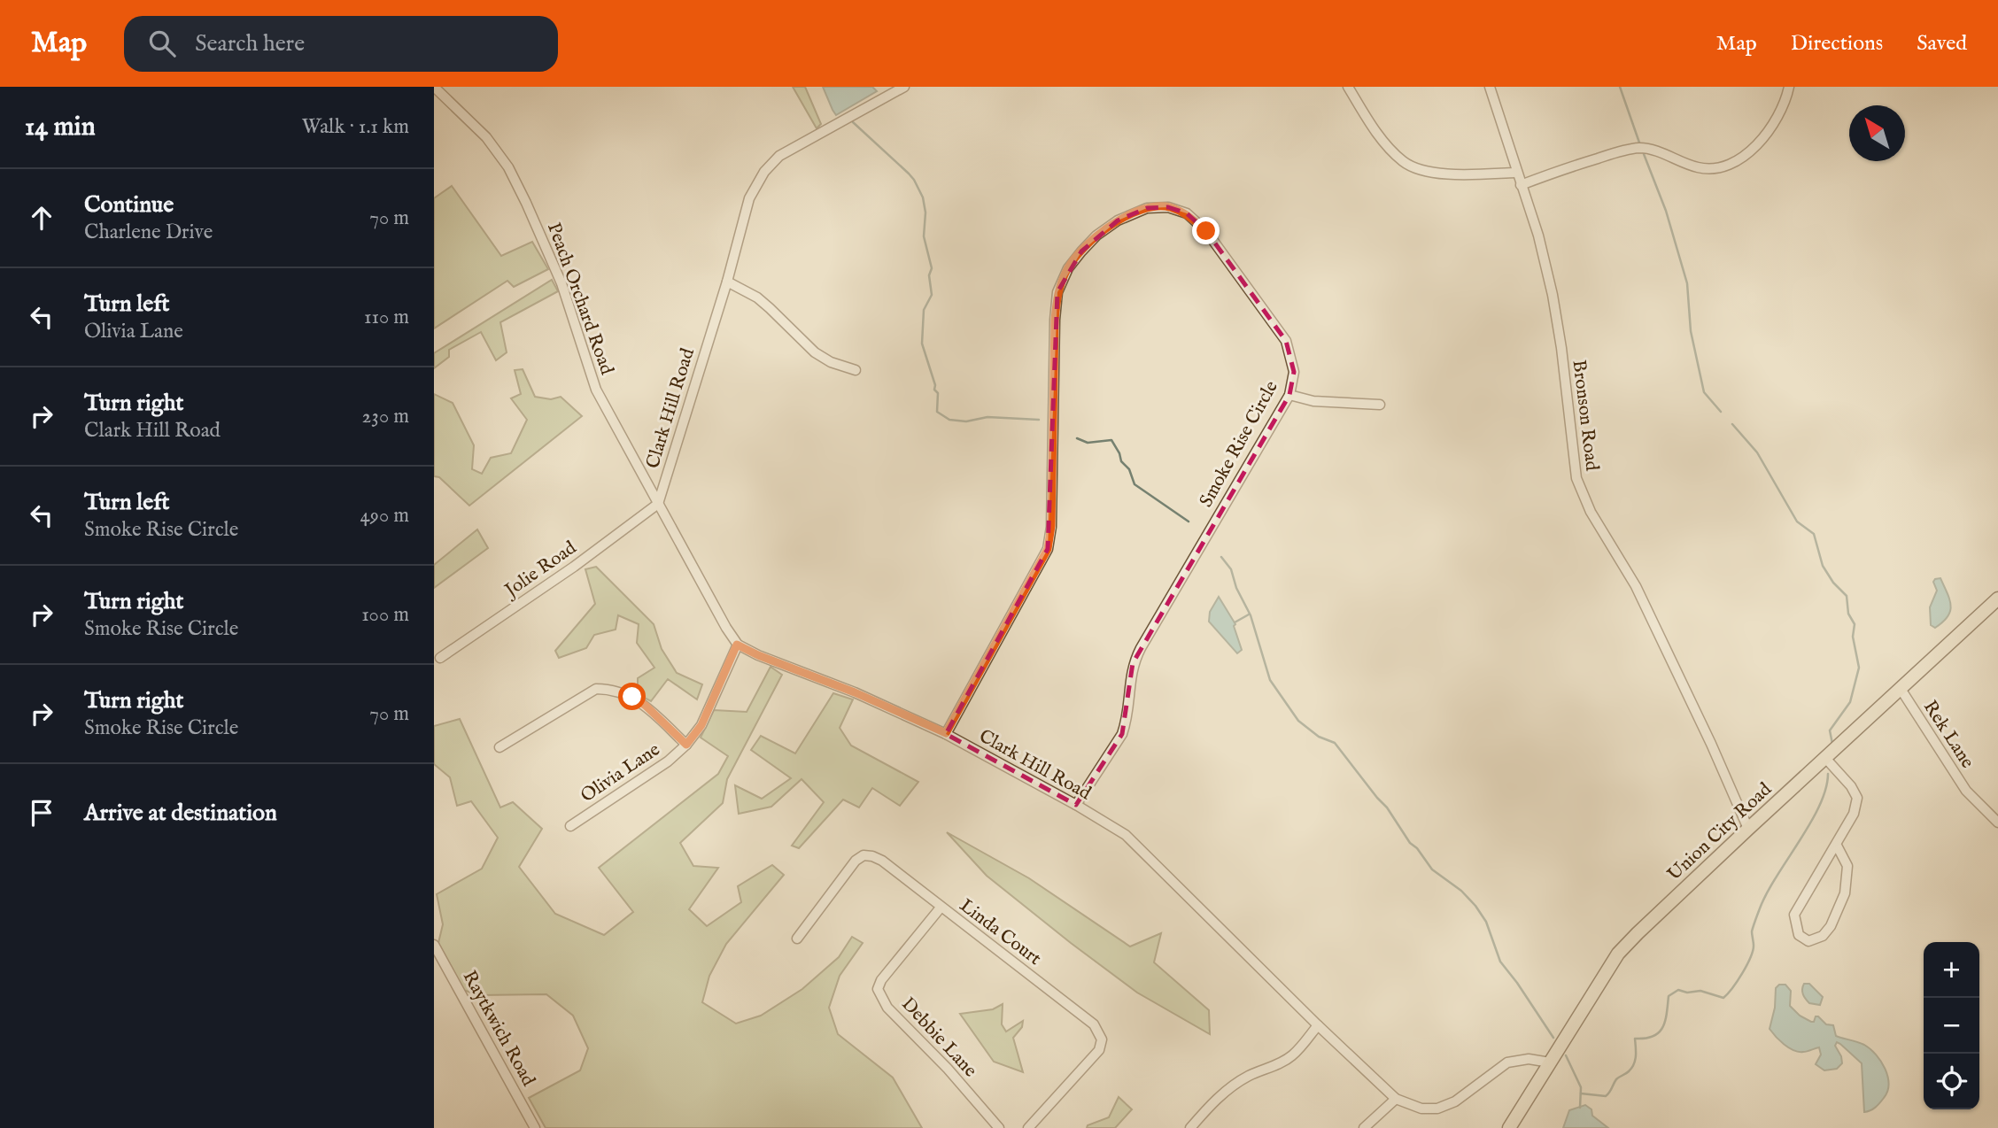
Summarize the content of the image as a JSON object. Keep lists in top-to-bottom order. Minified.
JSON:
{"streets":{"main road":["Union City Road"],"street":["Peach Orchard Road","Clark Hill Road","Bronson Road","Smoke Rise Circle","Jolie Road","Rek Lane","Olivia Lane","Linda Court","Raytkwich Road","Debbie Lane"]},"crossings":[["Peach Orchard Road","Clark Hill Road"],["Peach Orchard Road","Jolie Road"],["Clark Hill Road","Smoke Rise Circle"],["Clark Hill Road","Jolie Road"],["Clark Hill Road","Olivia Lane"],["Clark Hill Road","Union City Road"],["Bronson Road","Union City Road"],["Rek Lane","Union City Road"],["Linda Court","Debbie Lane"]],"north":"top left","page":{"header":"Map","search":"Search here","nav":["Map","Directions","Saved"],"heading":["14 min","Walk · 1.1 km"],"list":[["Continue","Charlene Drive","70 m"],["Turn left","Olivia Lane","110 m"],["Turn right","Clark Hill Road","230 m"],["Turn left","Smoke Rise Circle","490 m"],["Turn right","Smoke Rise Circle","100 m"],["Turn right","Smoke Rise Circle","70 m"],"Arrive at destination"],"map_buttons":["+","−"]}}
